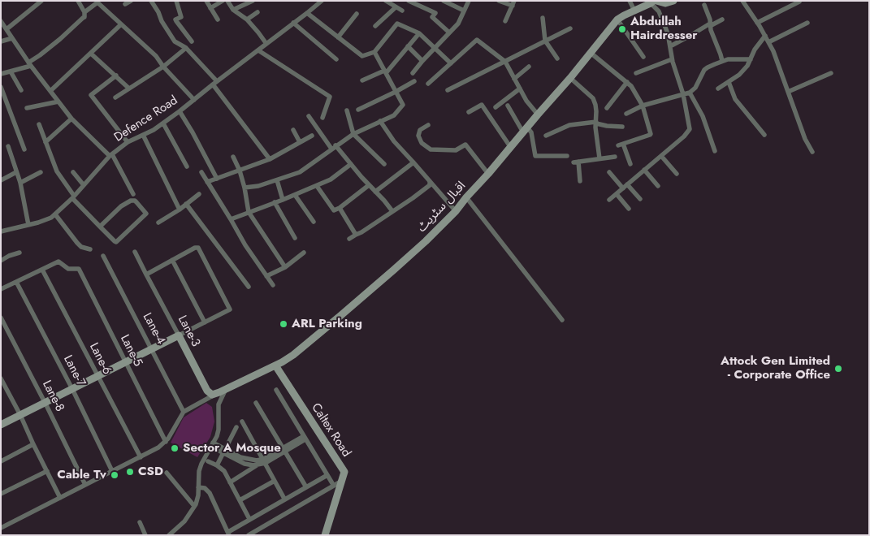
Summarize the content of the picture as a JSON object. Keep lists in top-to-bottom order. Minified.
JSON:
{"streets":{"street":["Defence Road","اقبال سٹریٹ","Lane-4","Lane-3","Lane-5","Lane-6","Lane-7","Lane-8","Caltex Road"]},"crossings":[["اقبال سٹریٹ","Lane-3"],["اقبال سٹریٹ","Caltex Road"],["Lane-5","Lane-6"]],"places":["Abdullah Hairdresser","ARL Parking","Attock Gen Limited - Corporate Office","Sector A Mosque","CSD","Cable Tv"]}
